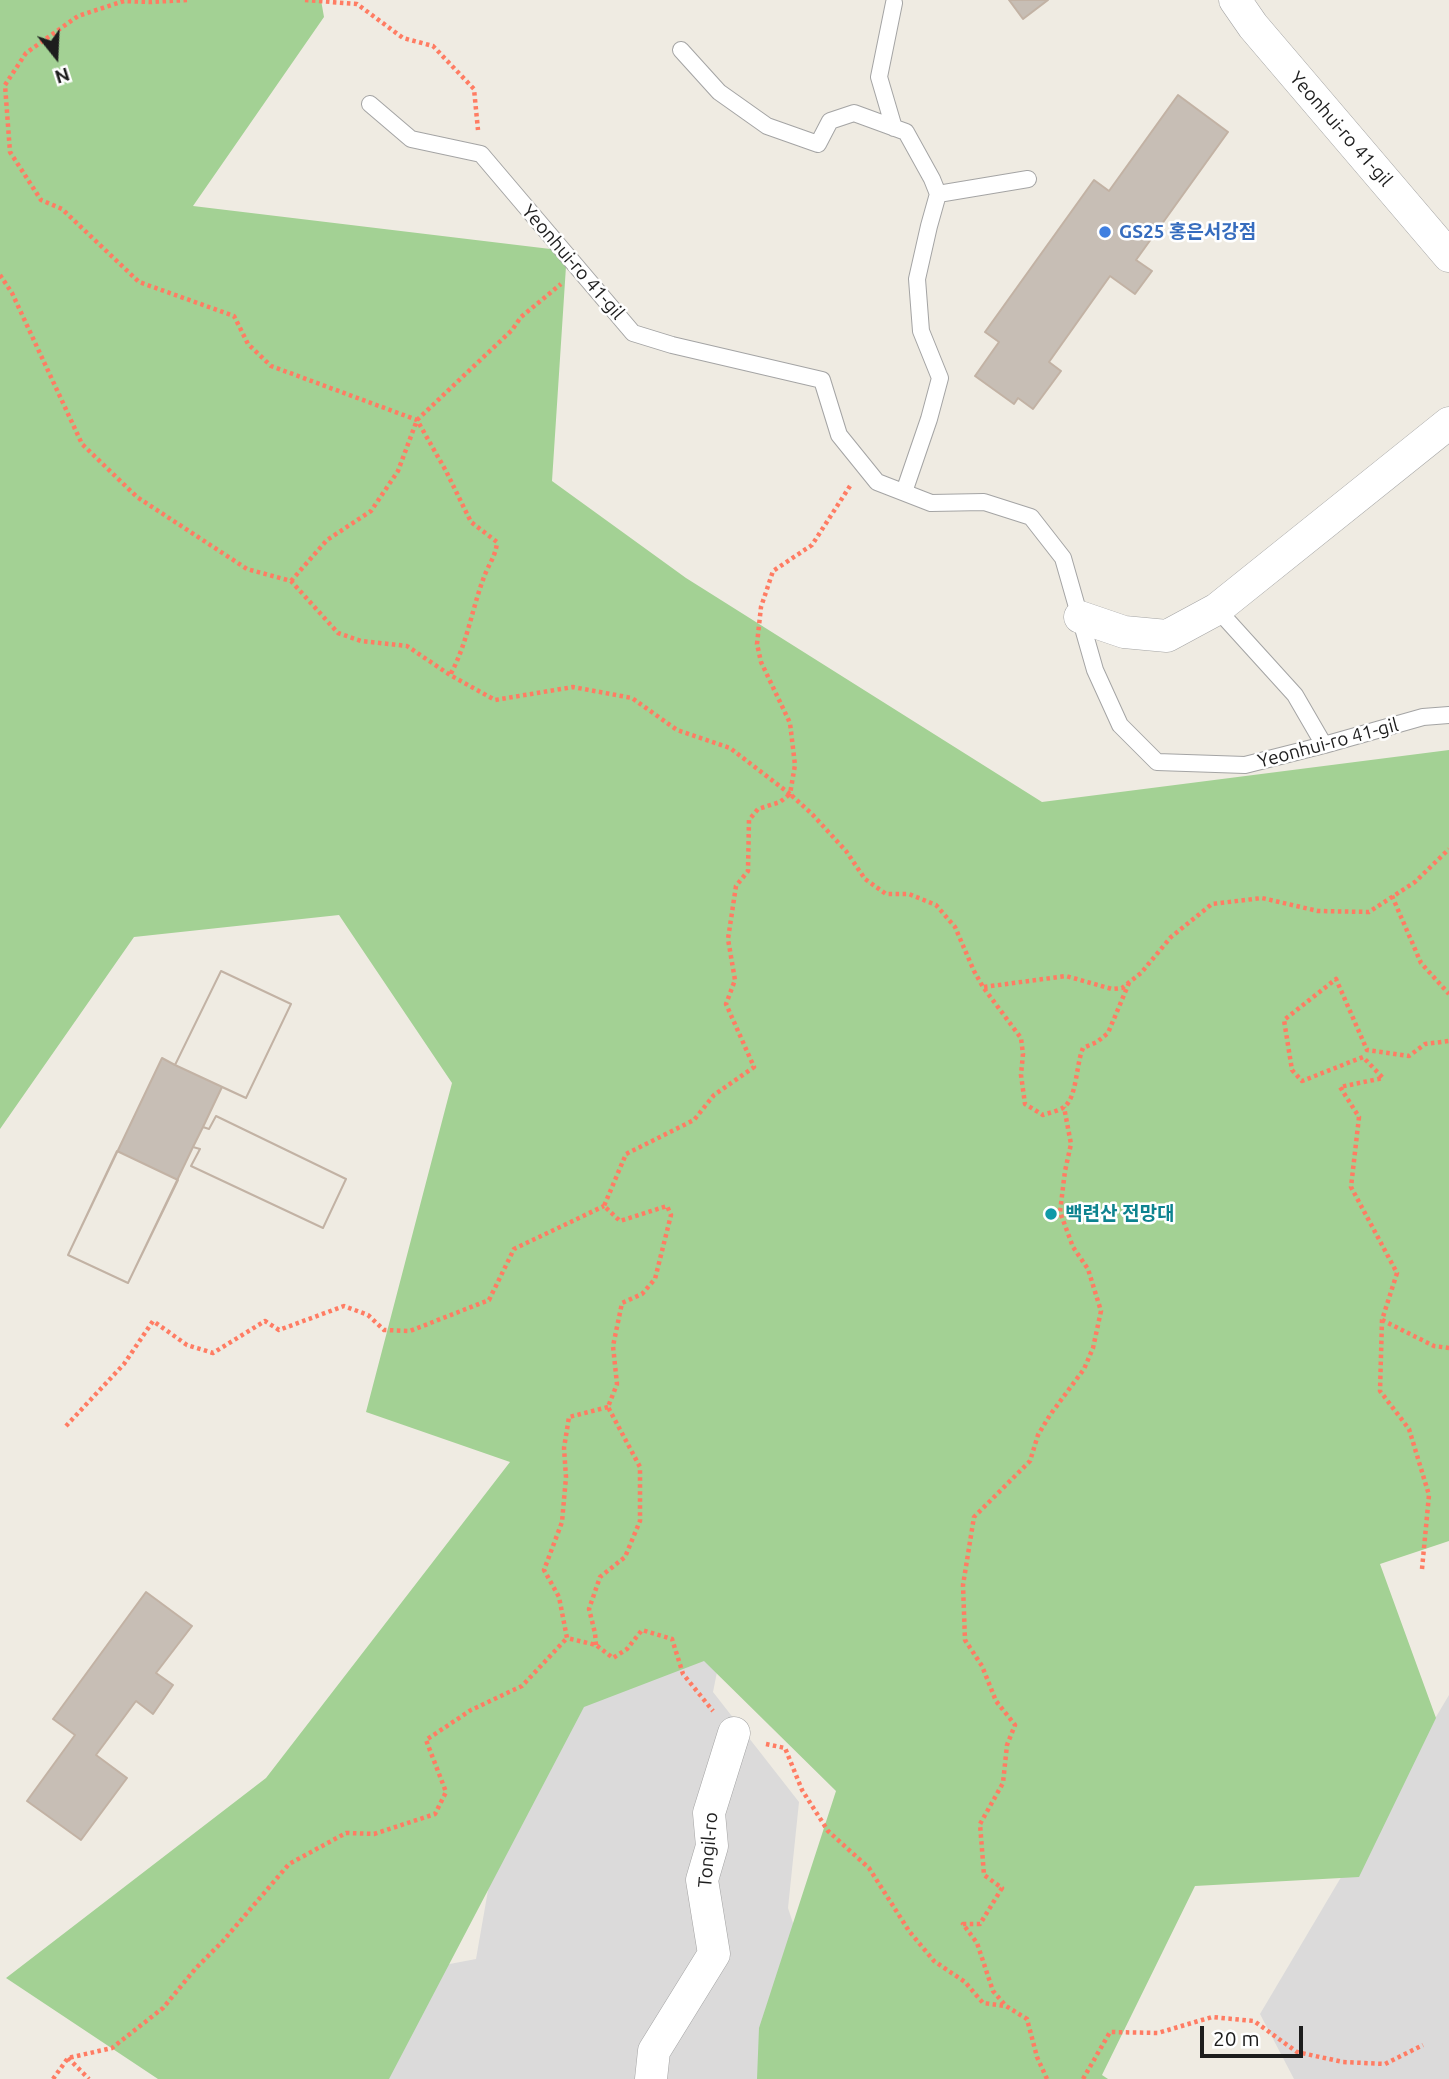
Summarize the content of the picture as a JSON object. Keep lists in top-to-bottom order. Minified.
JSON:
{"streets":{"street":["Yeonhui-ro 41-gil","Tongil-ro"]},"places":["GS25 홍은서강점","백련산 전망대"],"scale_bar":"20 m","north":"bottom"}
